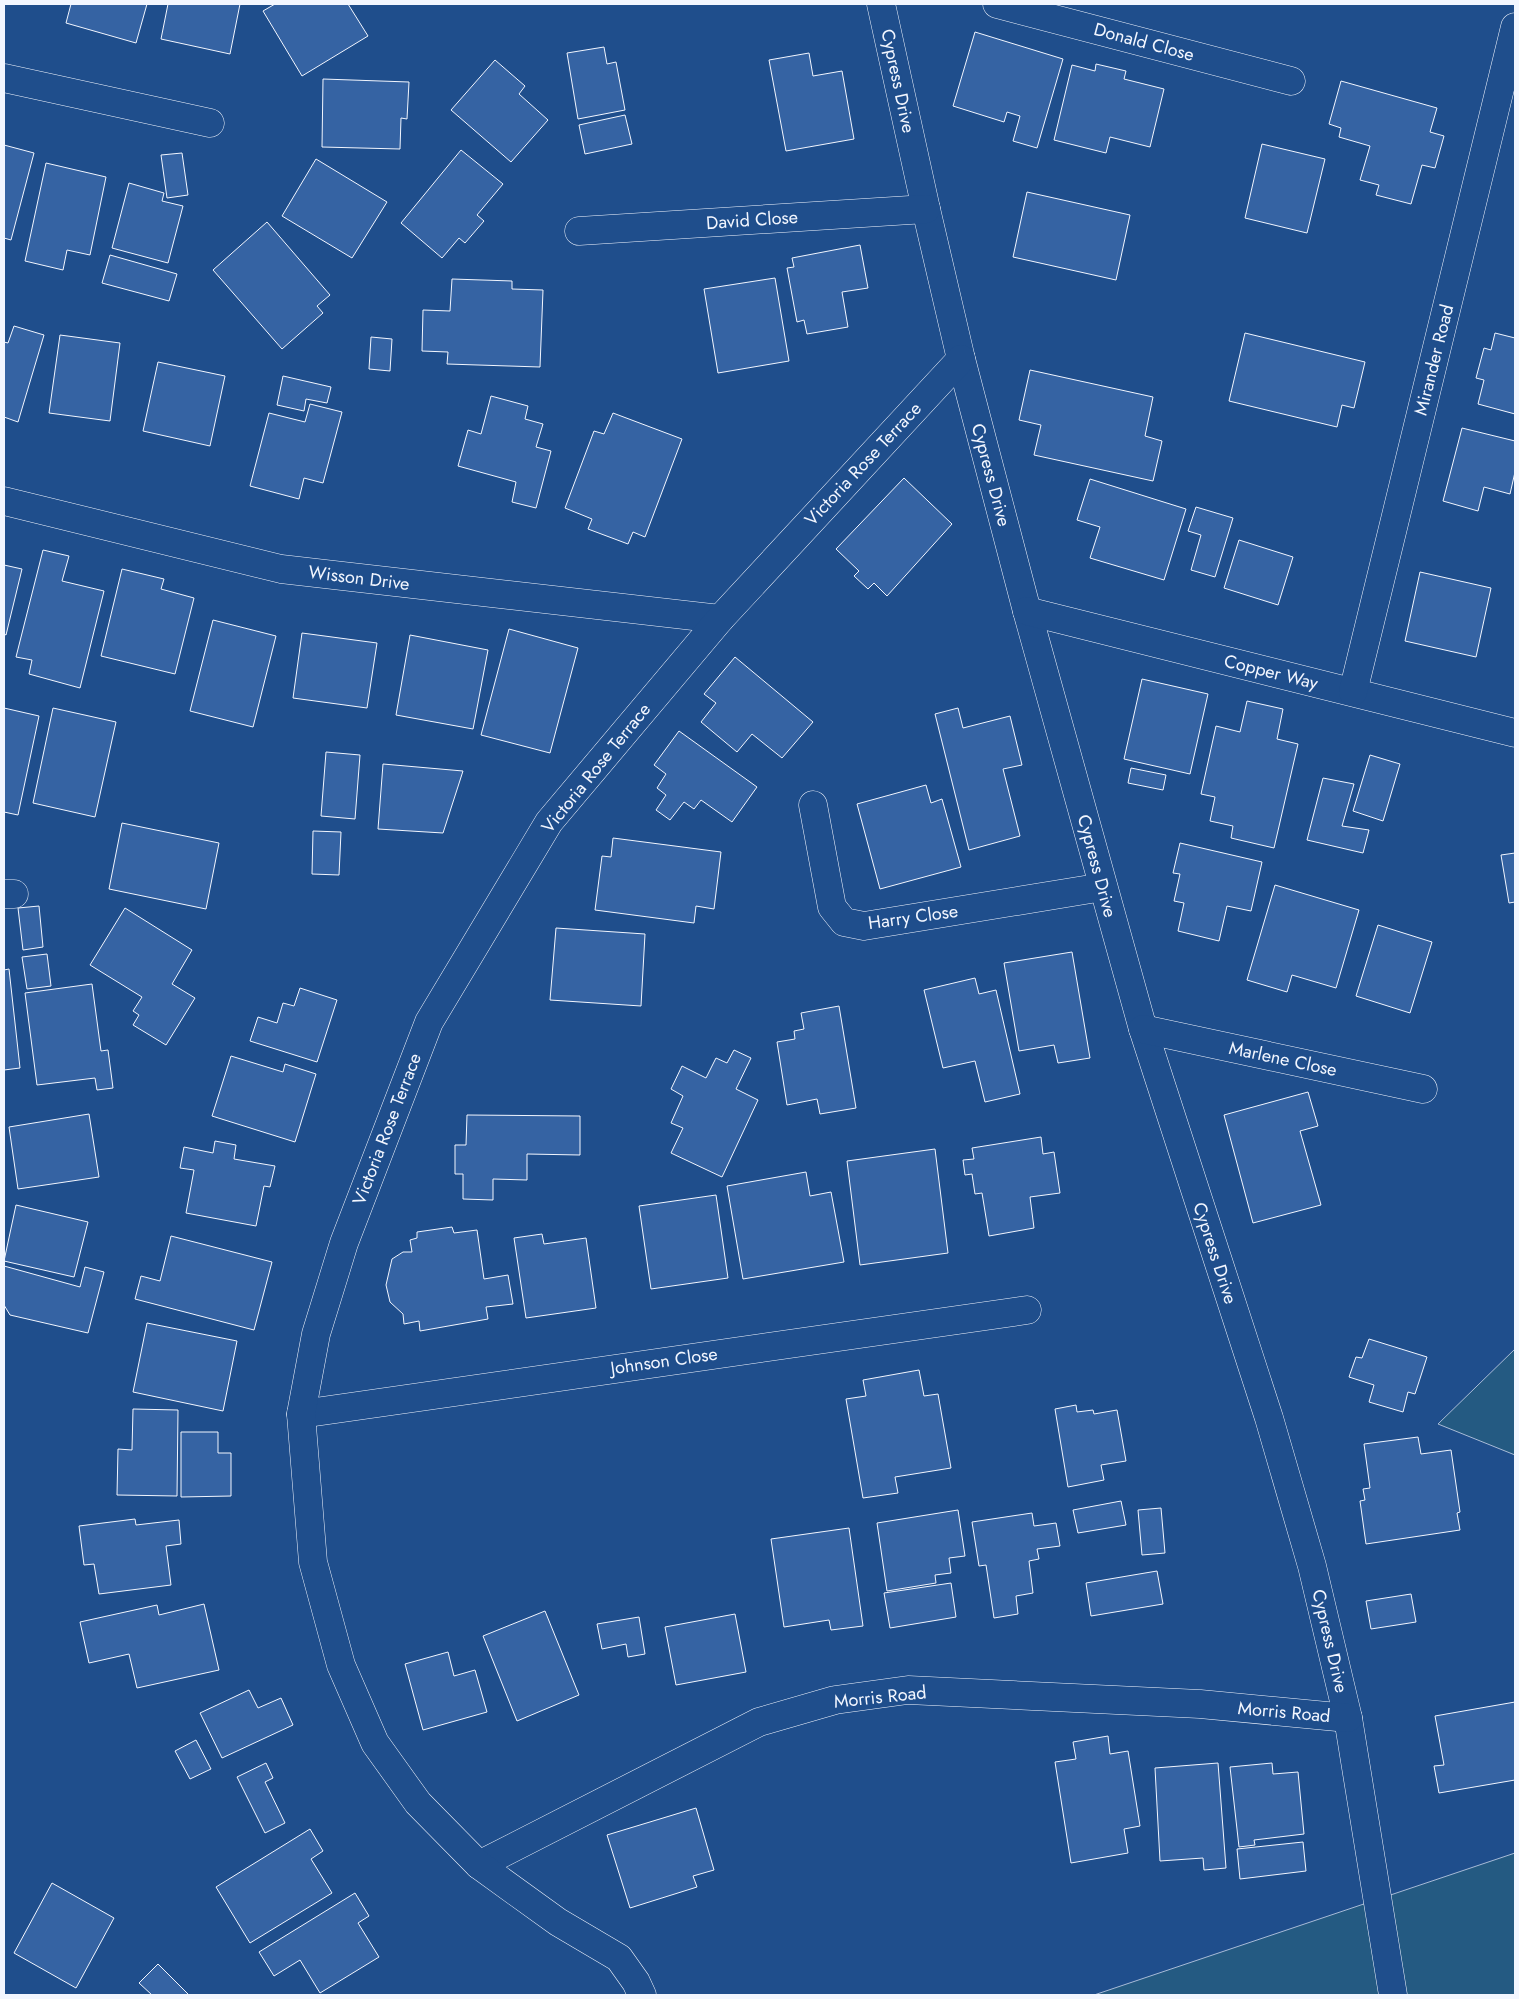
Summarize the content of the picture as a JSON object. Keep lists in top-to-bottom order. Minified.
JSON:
{"streets":{"street":["Donald Close","Cypress Drive","David Close","Mirander Road","Victoria Rose Terrace","Wisson Drive","Copper Way","Harry Close","Marlene Close","Johnson Close","Morris Road"]},"crossings":[["Cypress Drive","David Close"],["Cypress Drive","Victoria Rose Terrace"],["Cypress Drive","Copper Way"],["Cypress Drive","Harry Close"],["Cypress Drive","Marlene Close"],["Cypress Drive","Morris Road"],["Mirander Road","Copper Way"],["Victoria Rose Terrace","Wisson Drive"],["Victoria Rose Terrace","Johnson Close"],["Victoria Rose Terrace","Morris Road"]]}
